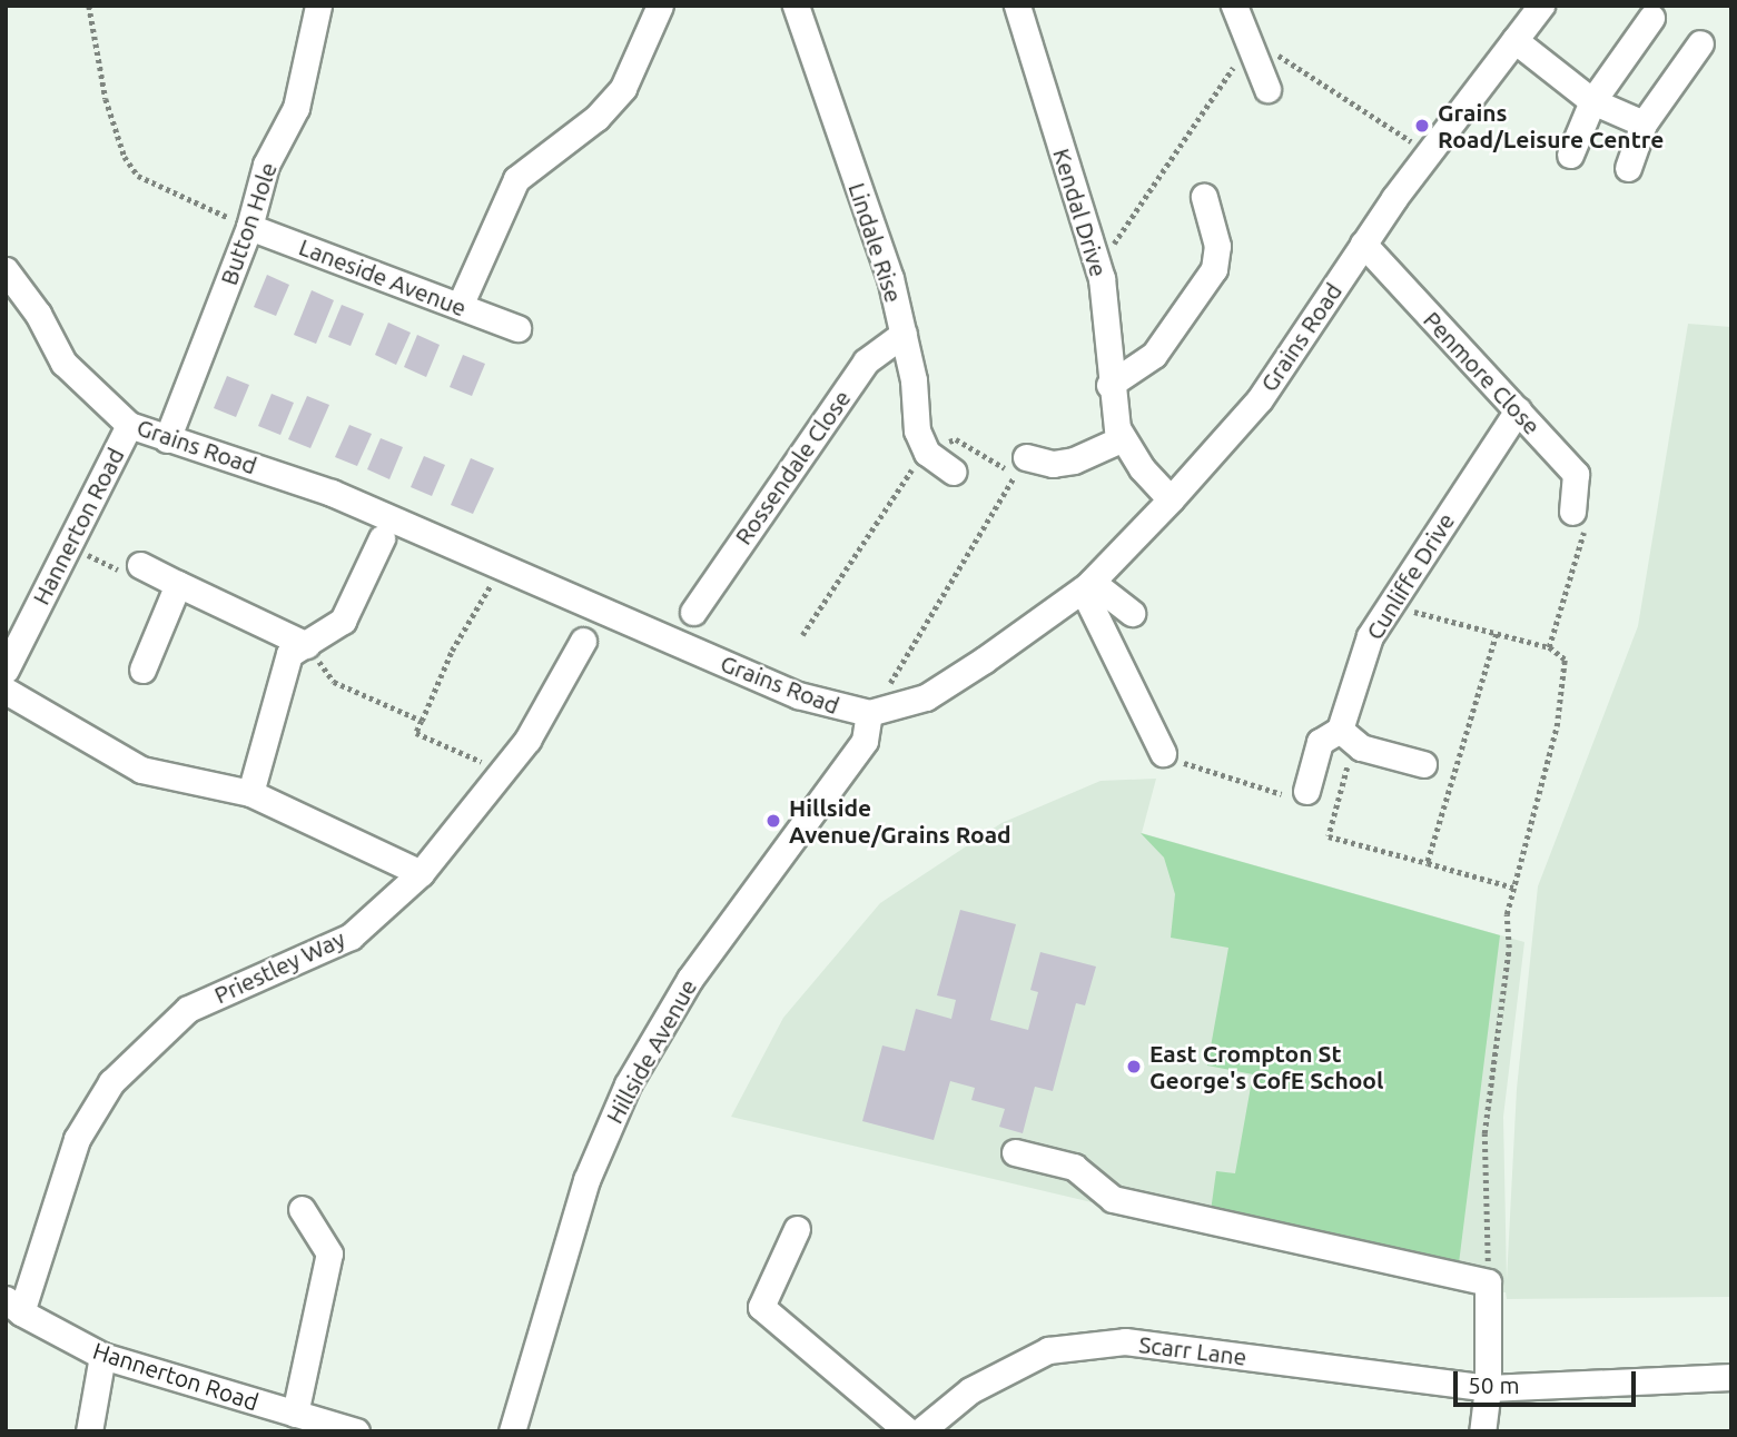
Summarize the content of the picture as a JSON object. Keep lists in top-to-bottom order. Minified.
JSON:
{"streets":{"street":["Kendal Drive","Button Hole","Lindale Rise","Laneside Avenue","Grains Road","Penmore Close","Rossendale Close","Hannerton Road","Cunliffe Drive","Priestley Way","Hillside Avenue","Scarr Lane"]},"crossings":[["Kendal Drive","Grains Road"],["Button Hole","Laneside Avenue"],["Button Hole","Grains Road"],["Lindale Rise","Rossendale Close"],["Grains Road","Penmore Close"],["Grains Road","Hannerton Road"],["Grains Road","Hillside Avenue"],["Penmore Close","Cunliffe Drive"],["Hannerton Road","Priestley Way"]],"places":["Grains Road/Leisure Centre","Hillside Avenue/Grains Road","East Crompton St George's CofE School"],"scale_bar":"50 m"}
